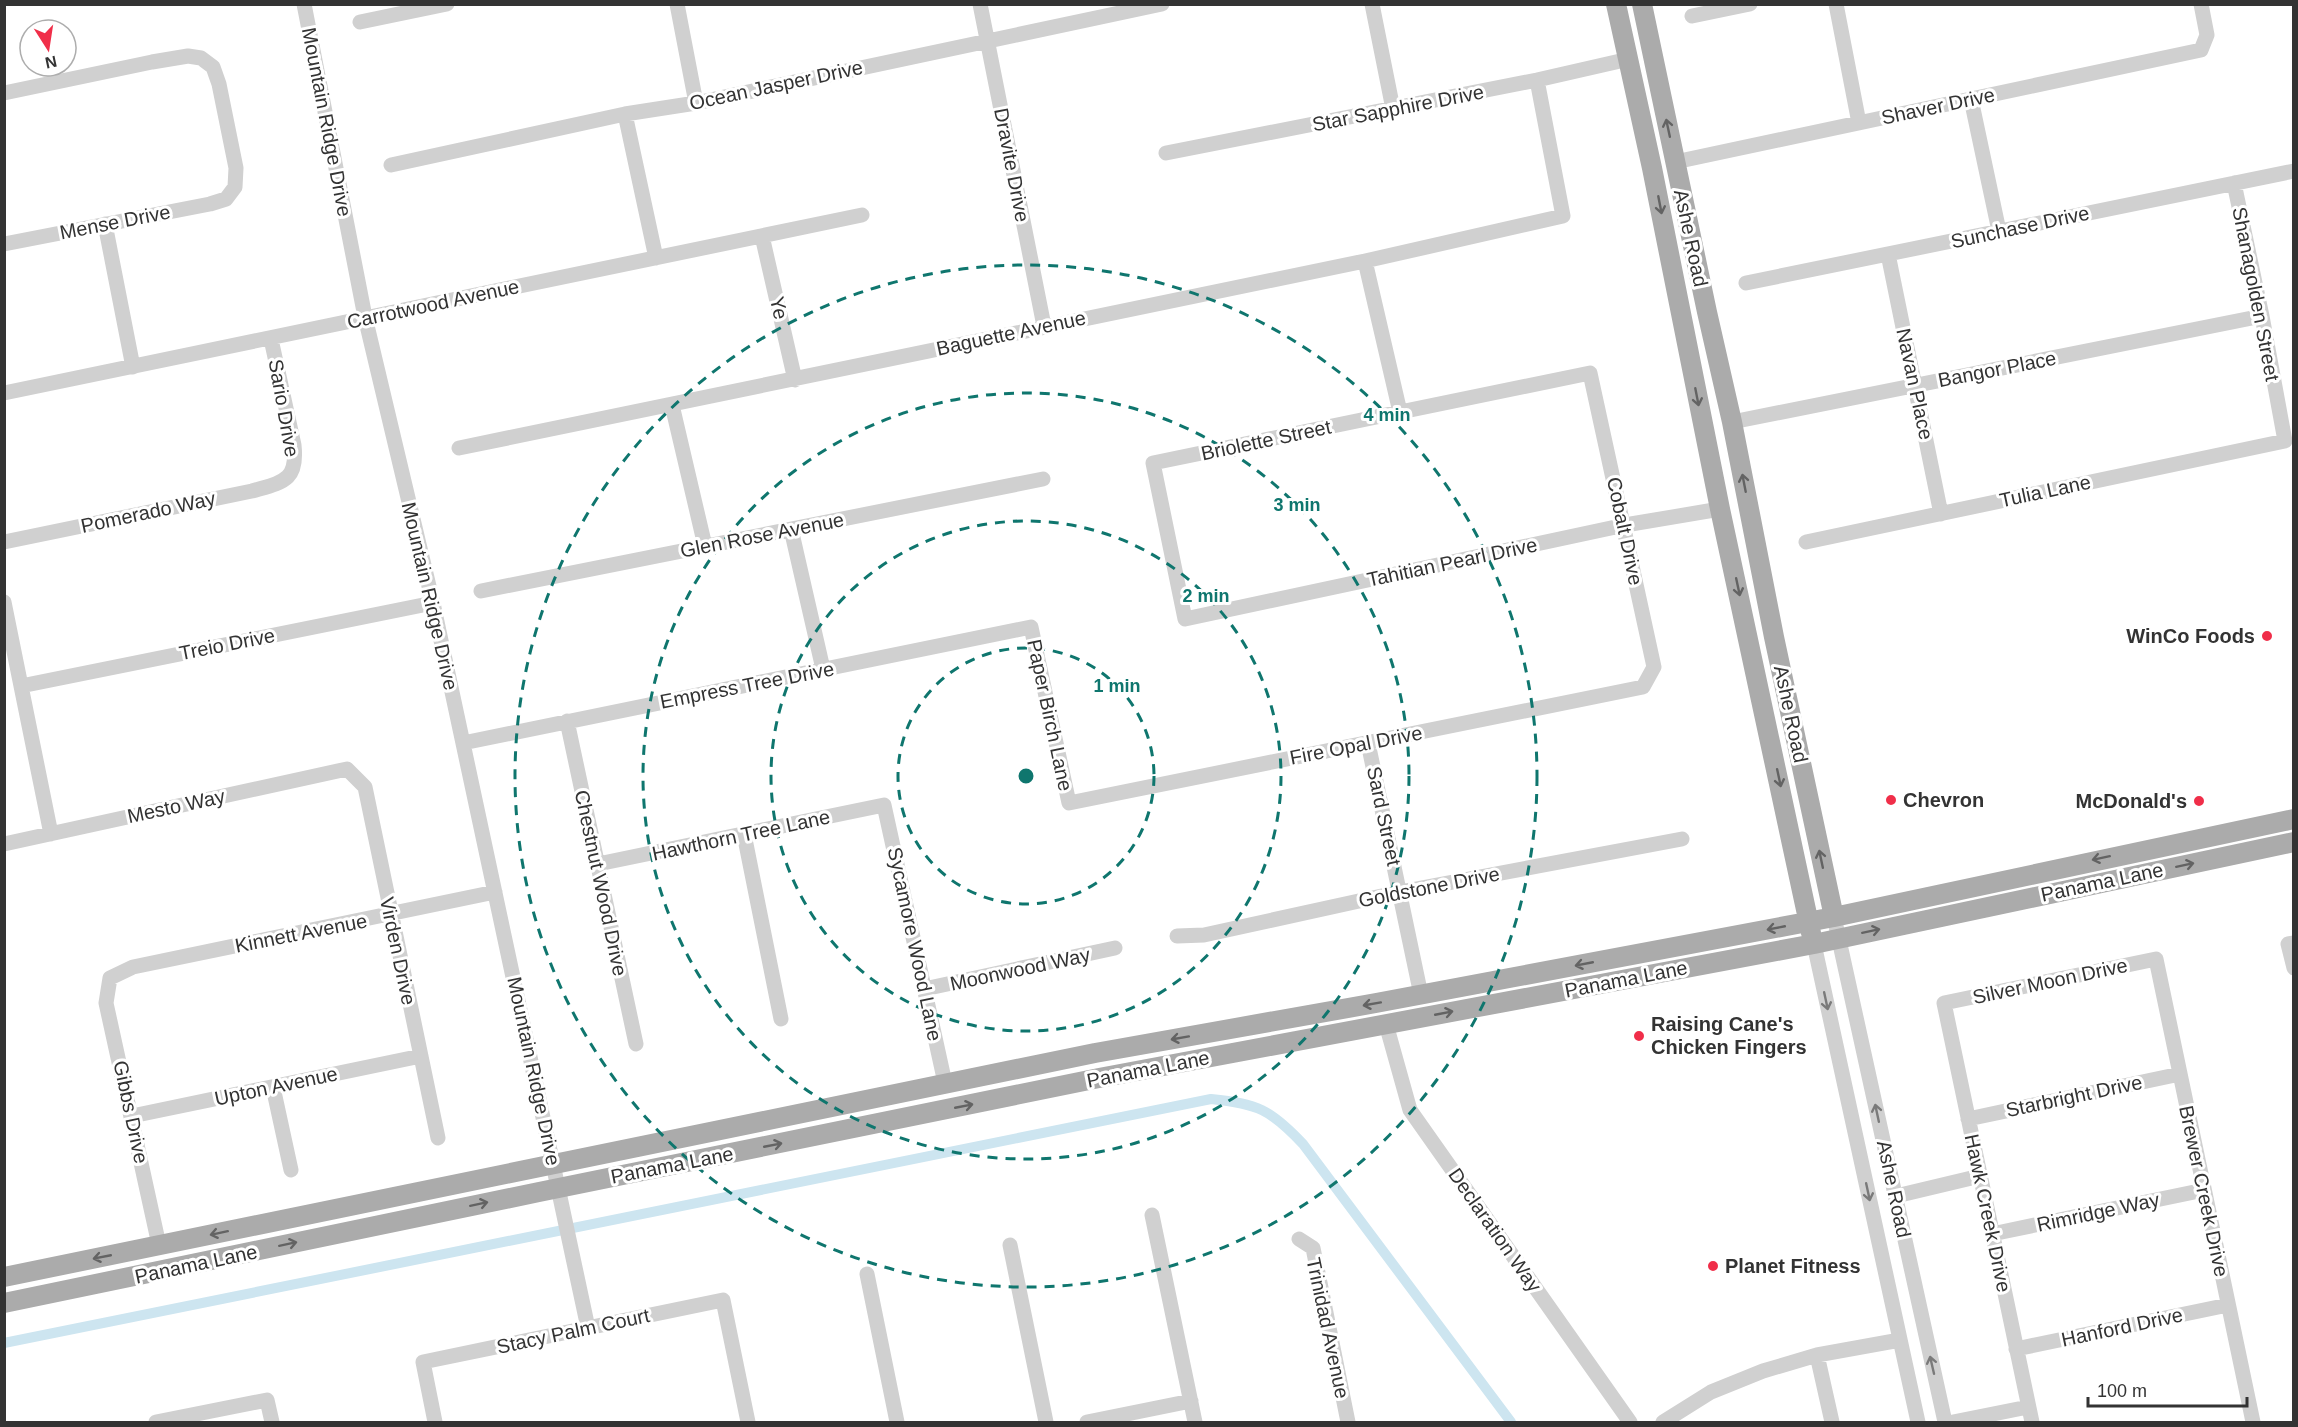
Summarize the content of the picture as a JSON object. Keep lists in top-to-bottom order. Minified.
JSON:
{"streets":{"main road":["Ashe Road","Panama Lane"],"street":["Ocean Jasper Drive","Shaver Drive","Star Sapphire Drive","Mountain Ridge Drive","Dravite Drive","Mense Drive","Sunchase Drive","Shanagolden Street","Carrotwood Avenue","Ye","Baguette Avenue","Bangor Place","Navan Place","Sario Drive","Briolette Street","Tulia Lane","Pomerado Way","Cobalt Drive","Glen Rose Avenue","Tahitian Pearl Drive","Treio Drive","Empress Tree Drive","Paper Birch Lane","Fire Opal Drive","Mesto Way","Sard Street","Hawthorn Tree Lane","Chestnut Wood Drive","Goldstone Drive","Kinnett Avenue","Sycamore Wood Lane","Virden Drive","Moonwood Way","Silver Moon Drive","Upton Avenue","Starbright Drive","Gibbs Drive","Brewer Creek Drive","Rimridge Way","Hawk Creek Drive","Declaration Way","Hanford Drive","Trinidad Avenue","Stacy Palm Court"]},"crossings":[["Ocean Jasper Drive","Dravite Drive"],["Shaver Drive","Ashe Road"],["Star Sapphire Drive","Ashe Road"],["Star Sapphire Drive","Baguette Avenue"],["Mountain Ridge Drive","Carrotwood Avenue"],["Mountain Ridge Drive","Treio Drive"],["Mountain Ridge Drive","Empress Tree Drive"],["Mountain Ridge Drive","Panama Lane"],["Mountain Ridge Drive","Kinnett Avenue"],["Mountain Ridge Drive","Stacy Palm Court"],["Dravite Drive","Baguette Avenue"],["Sunchase Drive","Shanagolden Street"],["Sunchase Drive","Navan Place"],["Ashe Road","Bangor Place"],["Ashe Road","Tahitian Pearl Drive"],["Ashe Road","Panama Lane"],["Shanagolden Street","Bangor Place"],["Shanagolden Street","Tulia Lane"],["Carrotwood Avenue","Ye"],["Carrotwood Avenue","Sario Drive"],["Ye","Baguette Avenue"],["Bangor Place","Navan Place"],["Navan Place","Tulia Lane"],["Sario Drive","Pomerado Way"],["Briolette Street","Cobalt Drive"],["Briolette Street","Tahitian Pearl Drive"],["Cobalt Drive","Tahitian Pearl Drive"],["Cobalt Drive","Fire Opal Drive"],["Empress Tree Drive","Paper Birch Lane"],["Empress Tree Drive","Chestnut Wood Drive"],["Paper Birch Lane","Fire Opal Drive"],["Fire Opal Drive","Sard Street"],["Mesto Way","Virden Drive"],["Sard Street","Panama Lane"],["Sard Street","Goldstone Drive"],["Hawthorn Tree Lane","Chestnut Wood Drive"],["Hawthorn Tree Lane","Sycamore Wood Lane"],["Panama Lane","Sycamore Wood Lane"],["Panama Lane","Gibbs Drive"],["Panama Lane","Declaration Way"],["Kinnett Avenue","Virden Drive"],["Kinnett Avenue","Gibbs Drive"],["Sycamore Wood Lane","Moonwood Way"],["Virden Drive","Upton Avenue"],["Silver Moon Drive","Brewer Creek Drive"],["Silver Moon Drive","Hawk Creek Drive"],["Upton Avenue","Gibbs Drive"],["Starbright Drive","Brewer Creek Drive"],["Starbright Drive","Hawk Creek Drive"],["Brewer Creek Drive","Rimridge Way"],["Brewer Creek Drive","Hanford Drive"],["Rimridge Way","Hawk Creek Drive"],["Hawk Creek Drive","Hanford Drive"]],"places":["WinCo Foods","Chevron","McDonald's","Raising Cane's Chicken Fingers","Planet Fitness"],"scale_bar":"100 m","north":"bottom","rings":["4 min","3 min","2 min","1 min"]}
